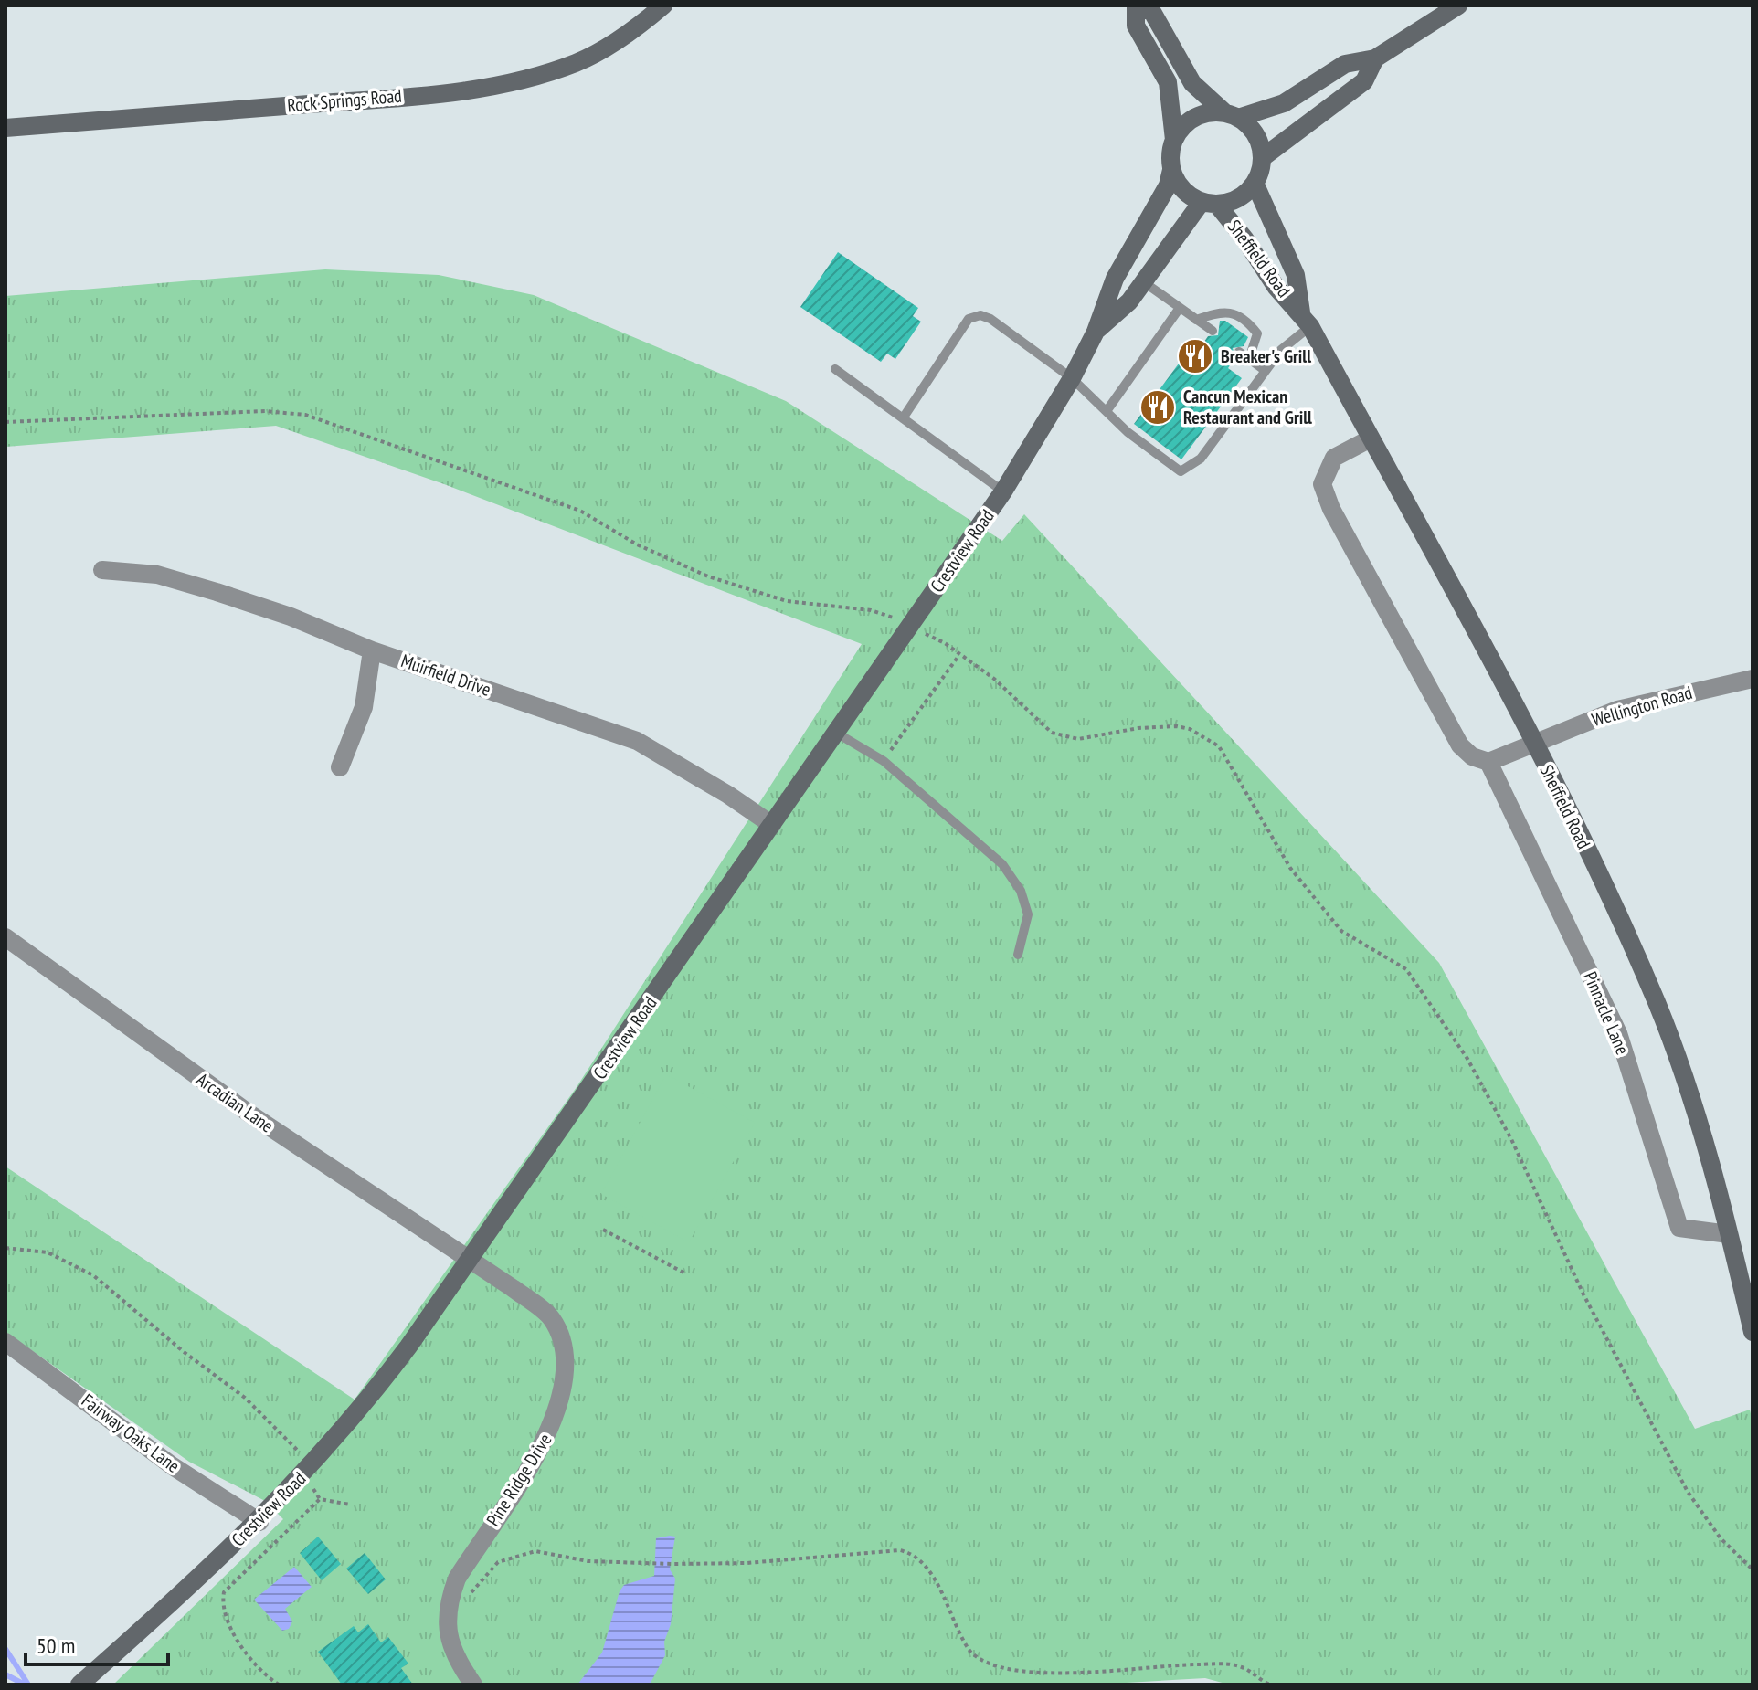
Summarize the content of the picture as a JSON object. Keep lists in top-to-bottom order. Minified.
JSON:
{"streets":{"street":["Rock Springs Road","Sheffield Road","Crestview Road","Muirfield Drive","Wellington Road","Pinnacle Lane","Arcadian Lane","Fairway Oaks Lane","Pine Ridge Drive"]},"crossings":[["Sheffield Road","Crestview Road"],["Sheffield Road","Wellington Road"],["Sheffield Road","Pinnacle Lane"],["Crestview Road","Muirfield Drive"],["Crestview Road","Arcadian Lane"],["Crestview Road","Fairway Oaks Lane"],["Crestview Road","Pine Ridge Drive"],["Arcadian Lane","Pine Ridge Drive"]],"places":{"restaurant":["Breaker's Grill","Cancun Mexican Restaurant and Grill"]},"scale_bar":"50 m"}
